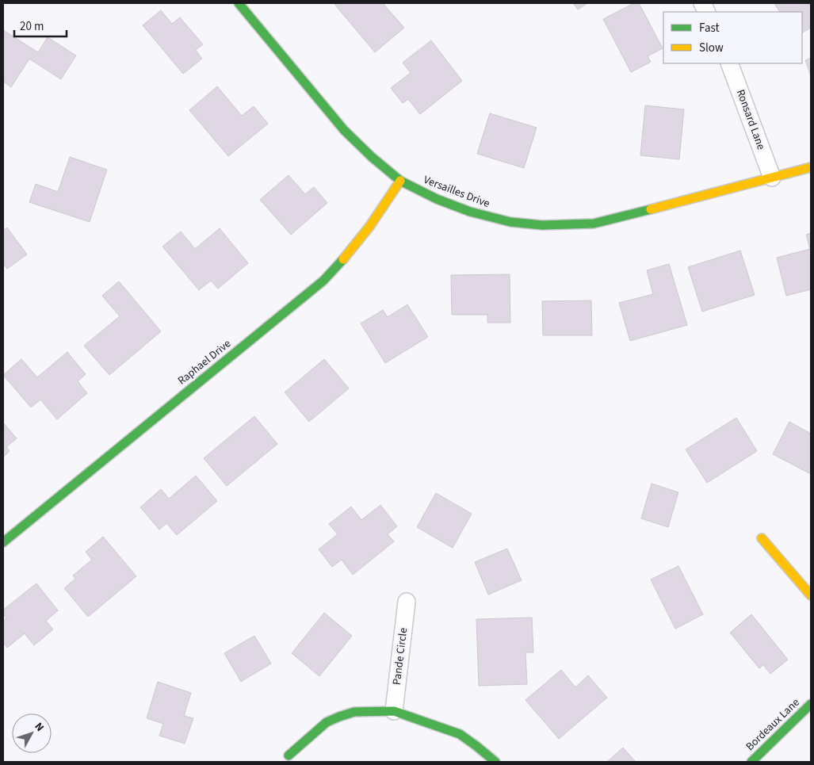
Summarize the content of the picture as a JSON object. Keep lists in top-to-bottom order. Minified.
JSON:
{"streets":{"street":["Ronsard Lane","Versailles Drive","Raphael Drive","Pande Circle","Bordeaux Lane"]},"crossings":[["Ronsard Lane","Versailles Drive"],["Versailles Drive","Raphael Drive"]],"legend":["Fast","Slow"],"scale_bar":"20 m","north":"top right"}
